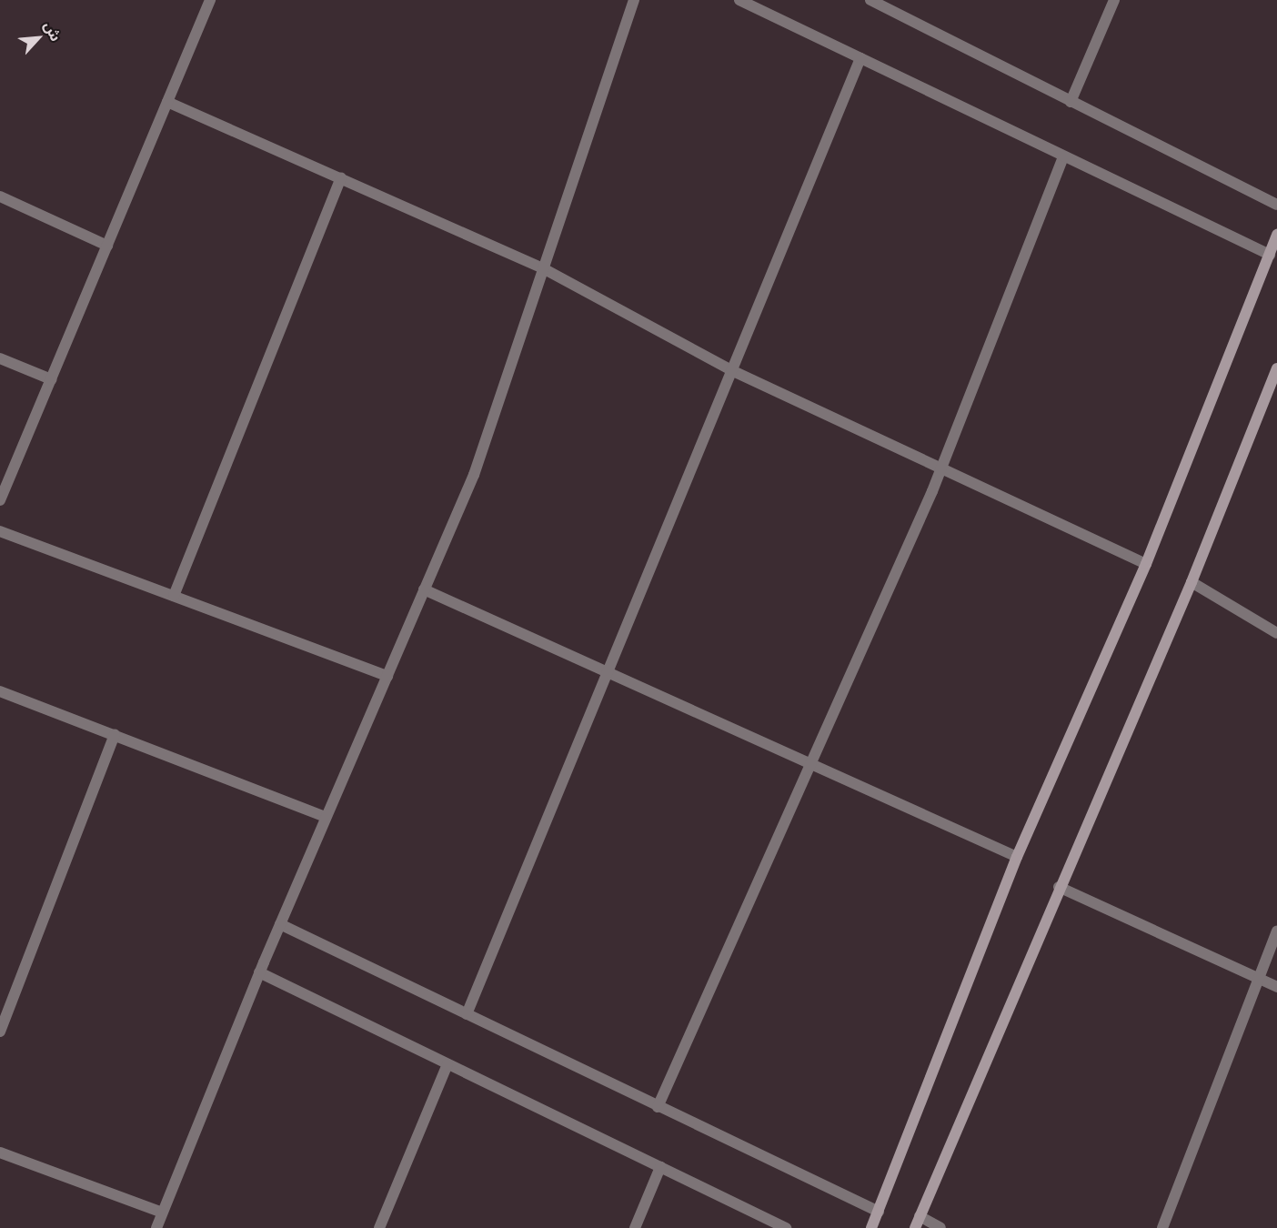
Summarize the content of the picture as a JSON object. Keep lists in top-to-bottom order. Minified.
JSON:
{"north":"top right"}
